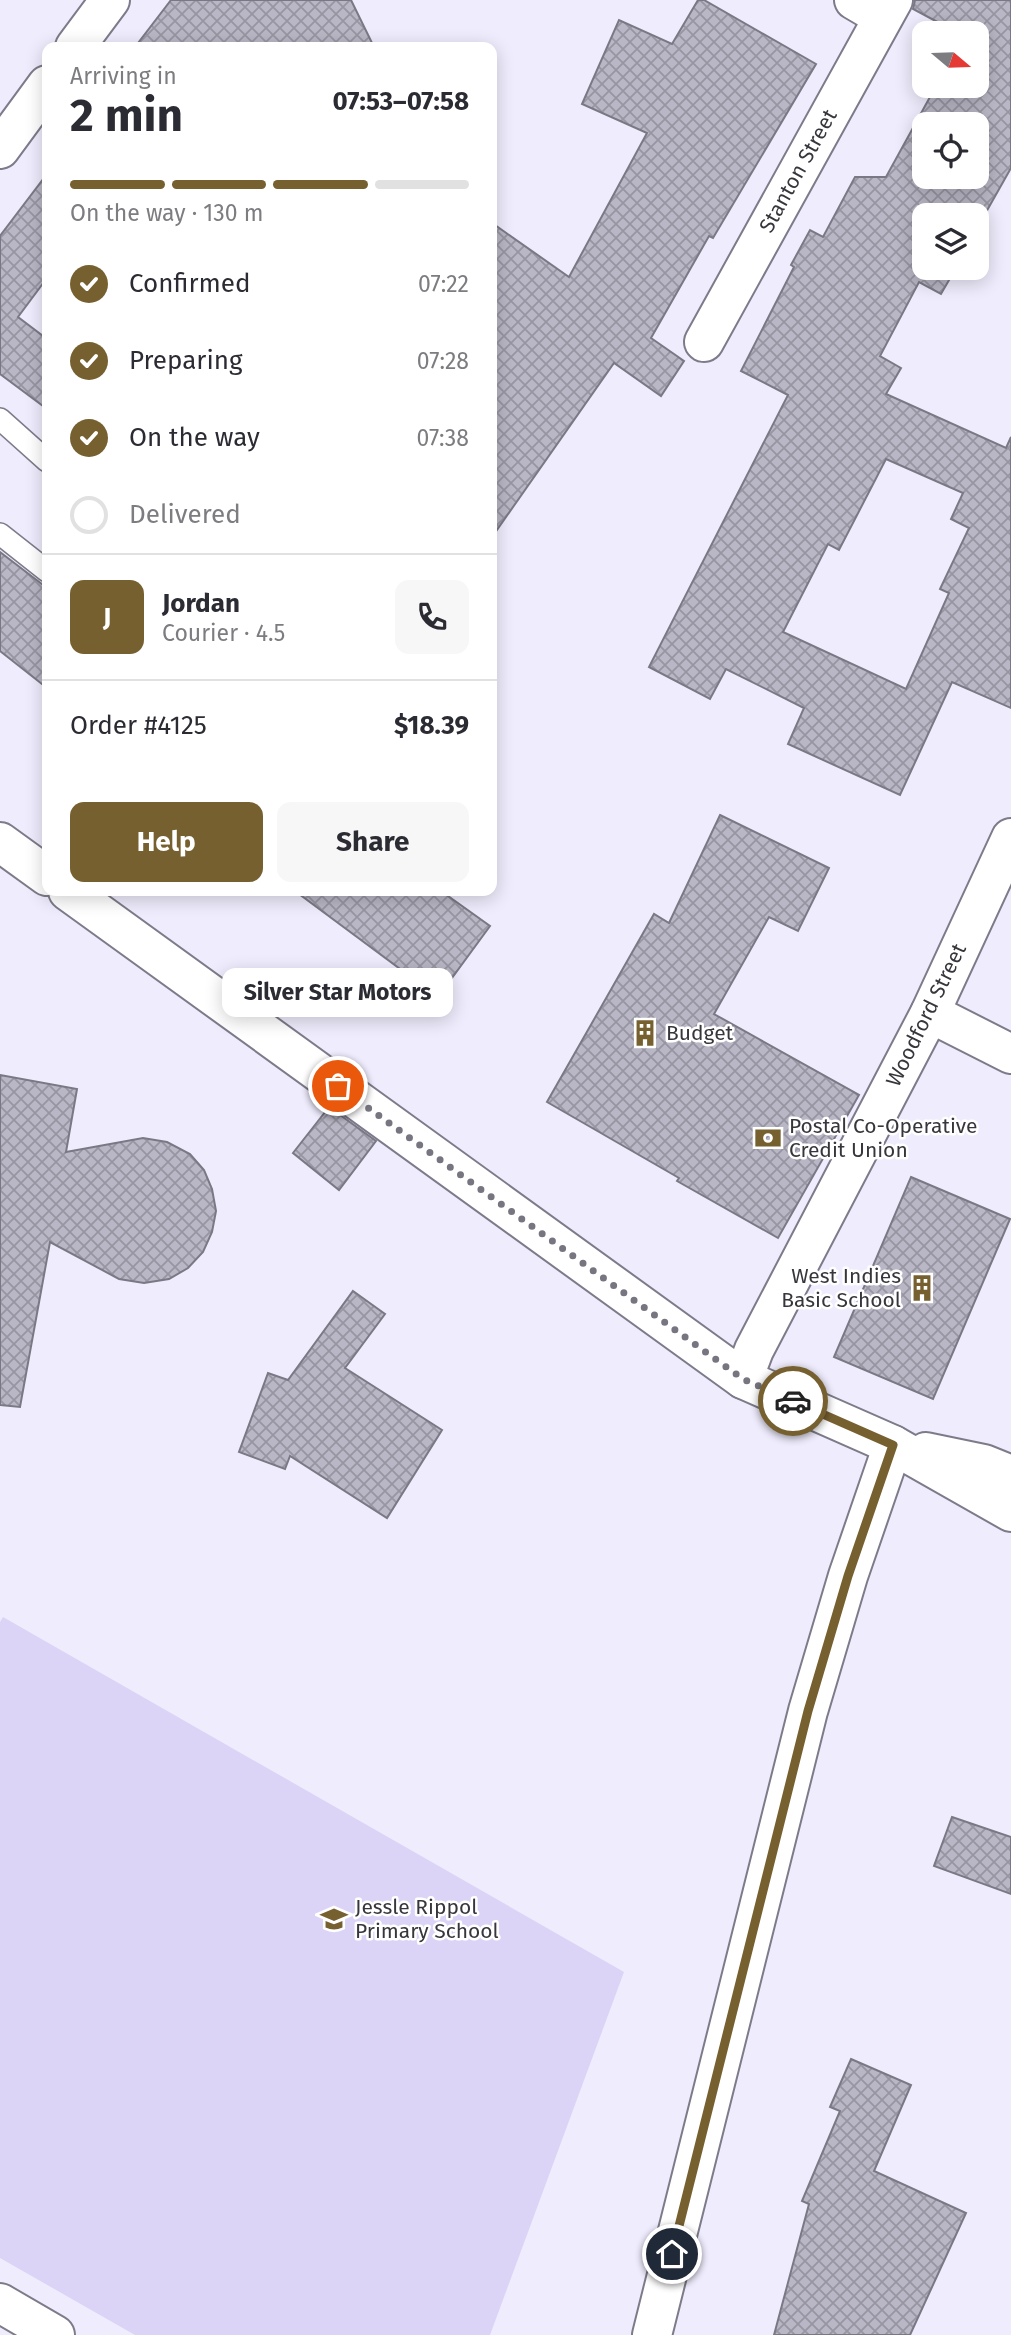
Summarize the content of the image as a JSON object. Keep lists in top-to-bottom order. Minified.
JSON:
{"streets":{"street":["Stanton Street","Woodford Street"]},"places":{"building":["Budget","West Indies Basic School"],"other":["Silver Star Motors"],"bank":["Postal Co-Operative Credit Union"],"school or university":["Jessle Rippol Primary School"]},"north":"right","page":{"heading":["2 min","Arriving in","07:53–07:58"],"panel":["Jordan","Courier · 4.5","Order #4125","$18.39"],"bar":"On the way · 130 m","list":[["Confirmed","07:22"],["Preparing","07:28"],["On the way","07:38"],"Delivered"],"round":"J","buttons":["Help","Share"],"bubble":"Silver Star Motors"}}
